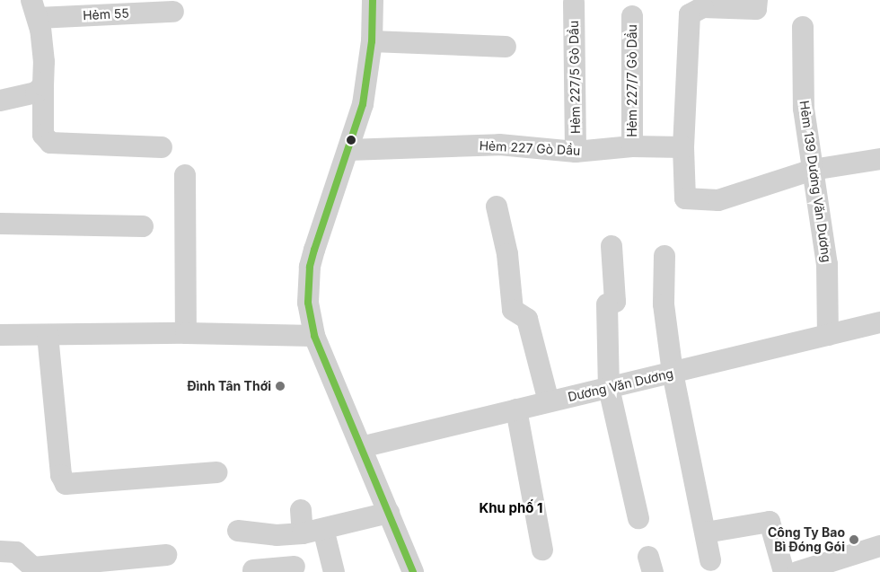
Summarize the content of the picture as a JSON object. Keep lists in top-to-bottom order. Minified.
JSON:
{"streets":{"street":["Hẻm 55","Hẻm 227/5 Gò Dầu","Hẻm 227/7 Gò Dầu","Hẻm 227 Gò Dầu","Hẻm 139 Dương Văn Dương","Dương Văn Dương"]},"crossings":[["Hẻm 227/5 Gò Dầu","Hẻm 227 Gò Dầu"],["Hẻm 227/7 Gò Dầu","Hẻm 227 Gò Dầu"],["Hẻm 139 Dương Văn Dương","Dương Văn Dương"]],"districts":["Khu phố 1"],"places":["Đình Tân Thới","Công Ty Bao Bì Đóng Gói"]}
